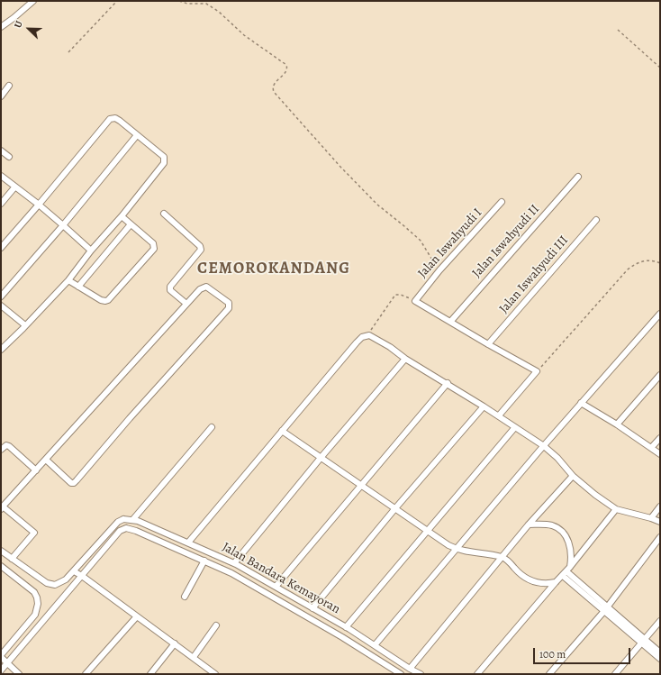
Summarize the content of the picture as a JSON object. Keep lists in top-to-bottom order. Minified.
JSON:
{"streets":{"street":["Jalan Iswahyudi II","Jalan Iswahyudi I","Jalan Iswahyudi III","Jalan Bandara Kemayoran"]},"districts":["CEMOROKANDANG"],"scale_bar":"100 m","north":"top left"}
